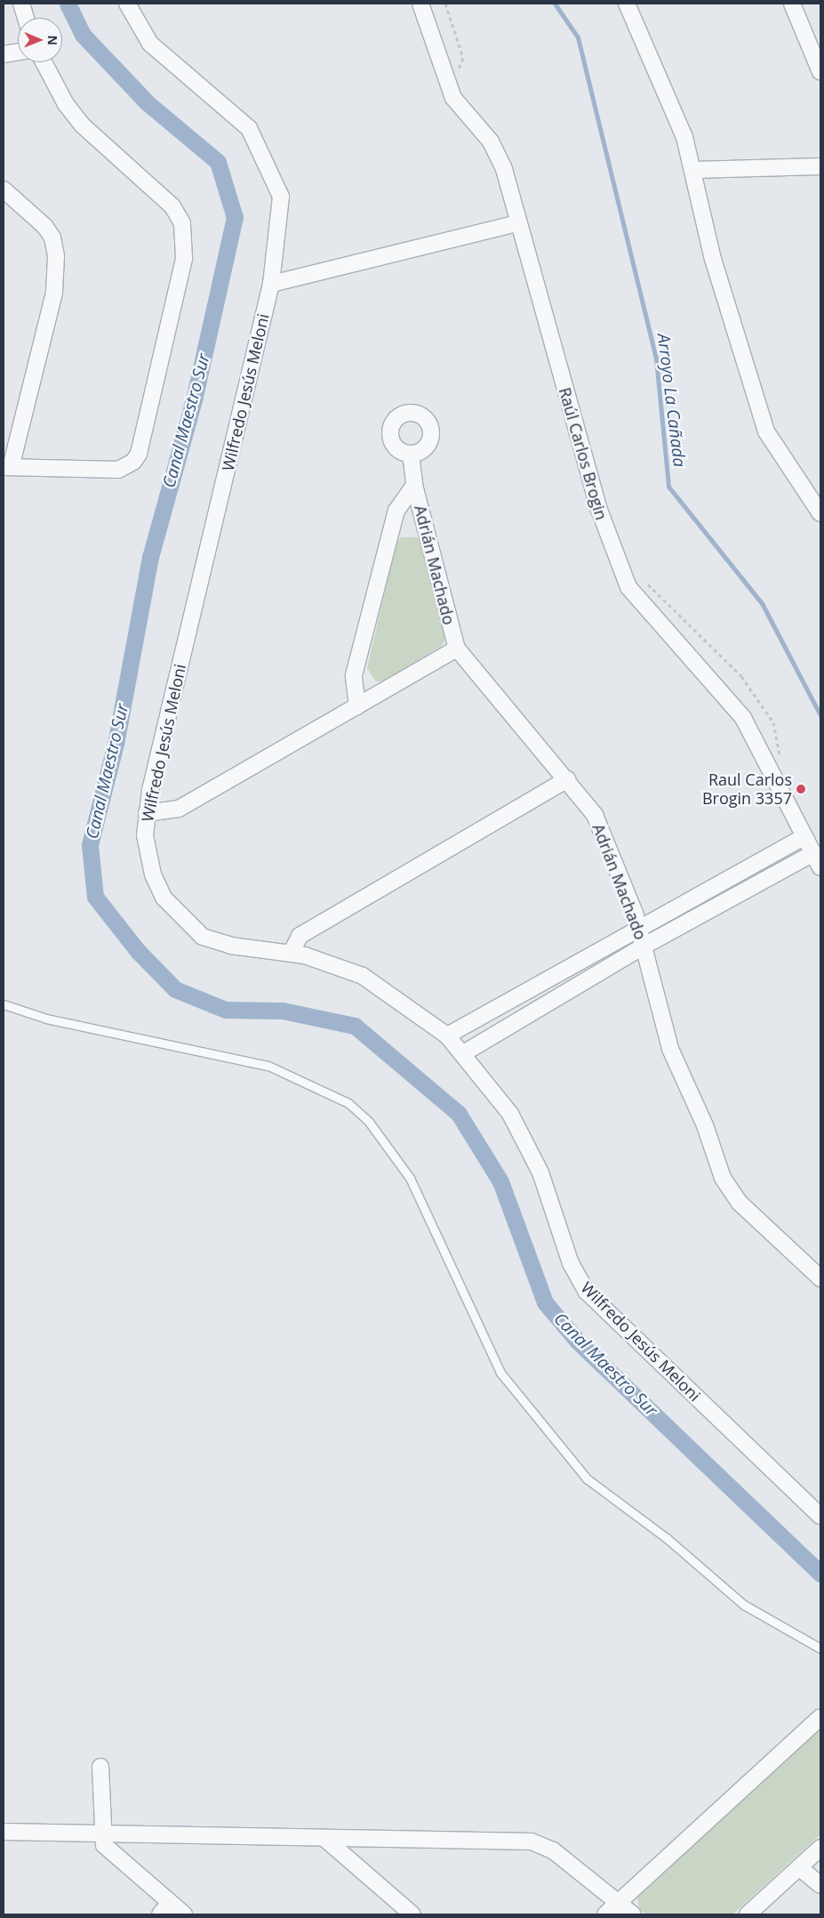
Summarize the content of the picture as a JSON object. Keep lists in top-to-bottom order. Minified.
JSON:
{"streets":{"street":["Wilfredo Jesús Meloni","Raúl Carlos Brogin","Adrián Machado"]},"water":["Arroyo La Cañada","Canal Maestro Sur"],"places":["Raul Carlos Brogin 3357"],"north":"right"}
